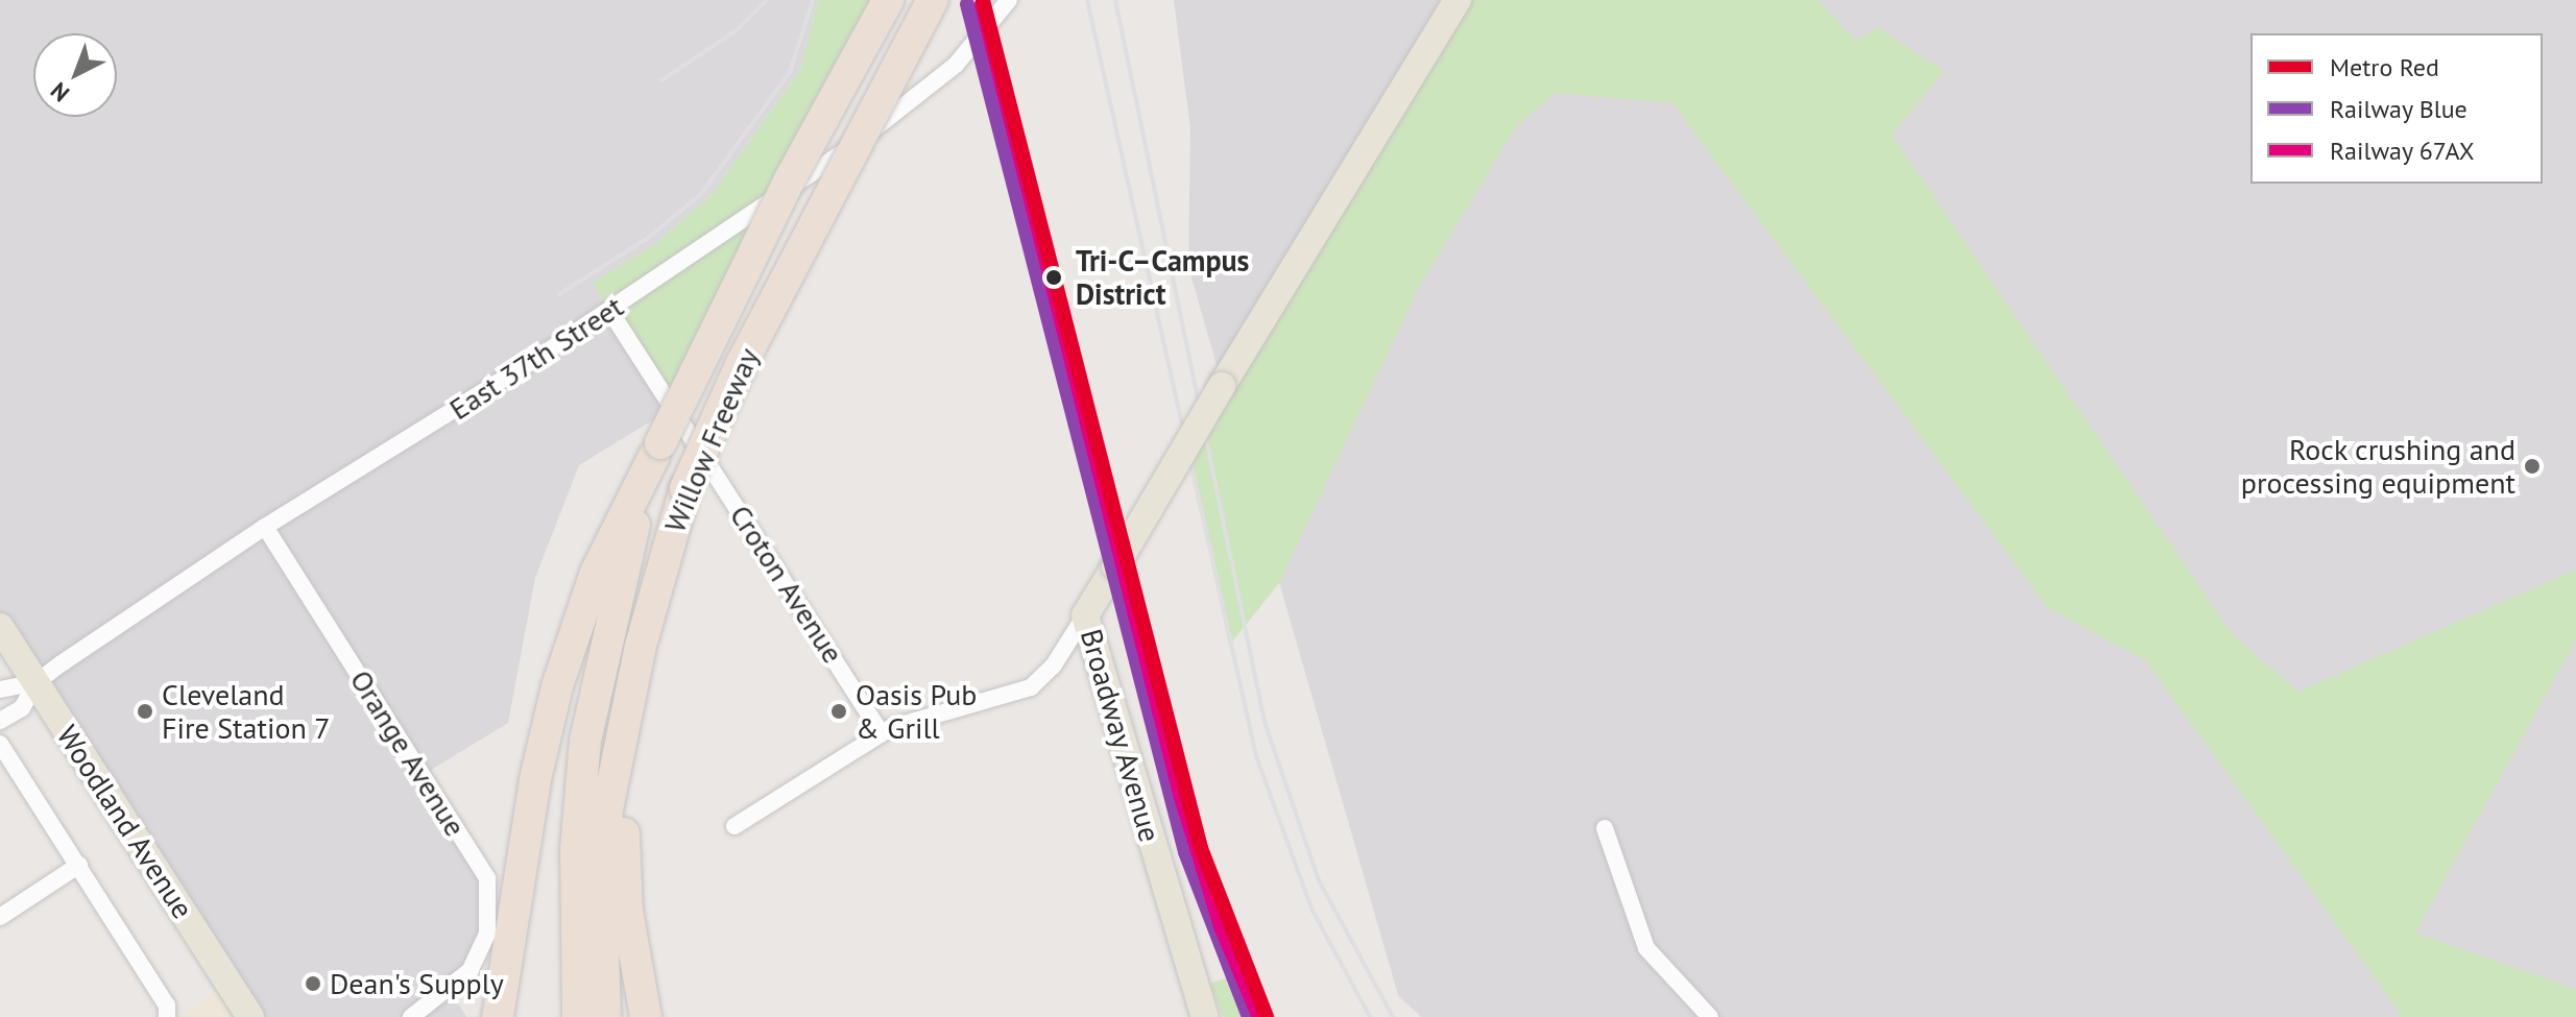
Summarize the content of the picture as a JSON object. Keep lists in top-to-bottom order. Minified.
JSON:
{"streets":{"highway":["Willow Freeway"],"main road":["Broadway Avenue","Woodland Avenue"],"street":["East 37th Street","Croton Avenue","Orange Avenue"]},"crossings":[["East 37th Street","Croton Avenue"],["East 37th Street","Orange Avenue"],["East 37th Street","Woodland Avenue"]],"places":["Tri-C–Campus District","Rock crushing and processing equipment","Cleveland Fire Station 7","Oasis Pub & Grill","Dean's Supply"],"lines":["metro line Red","rail line Blue","rail line 67AX"],"legend":["Metro Red","Railway Blue","Railway 67AX"],"north":"bottom left"}
